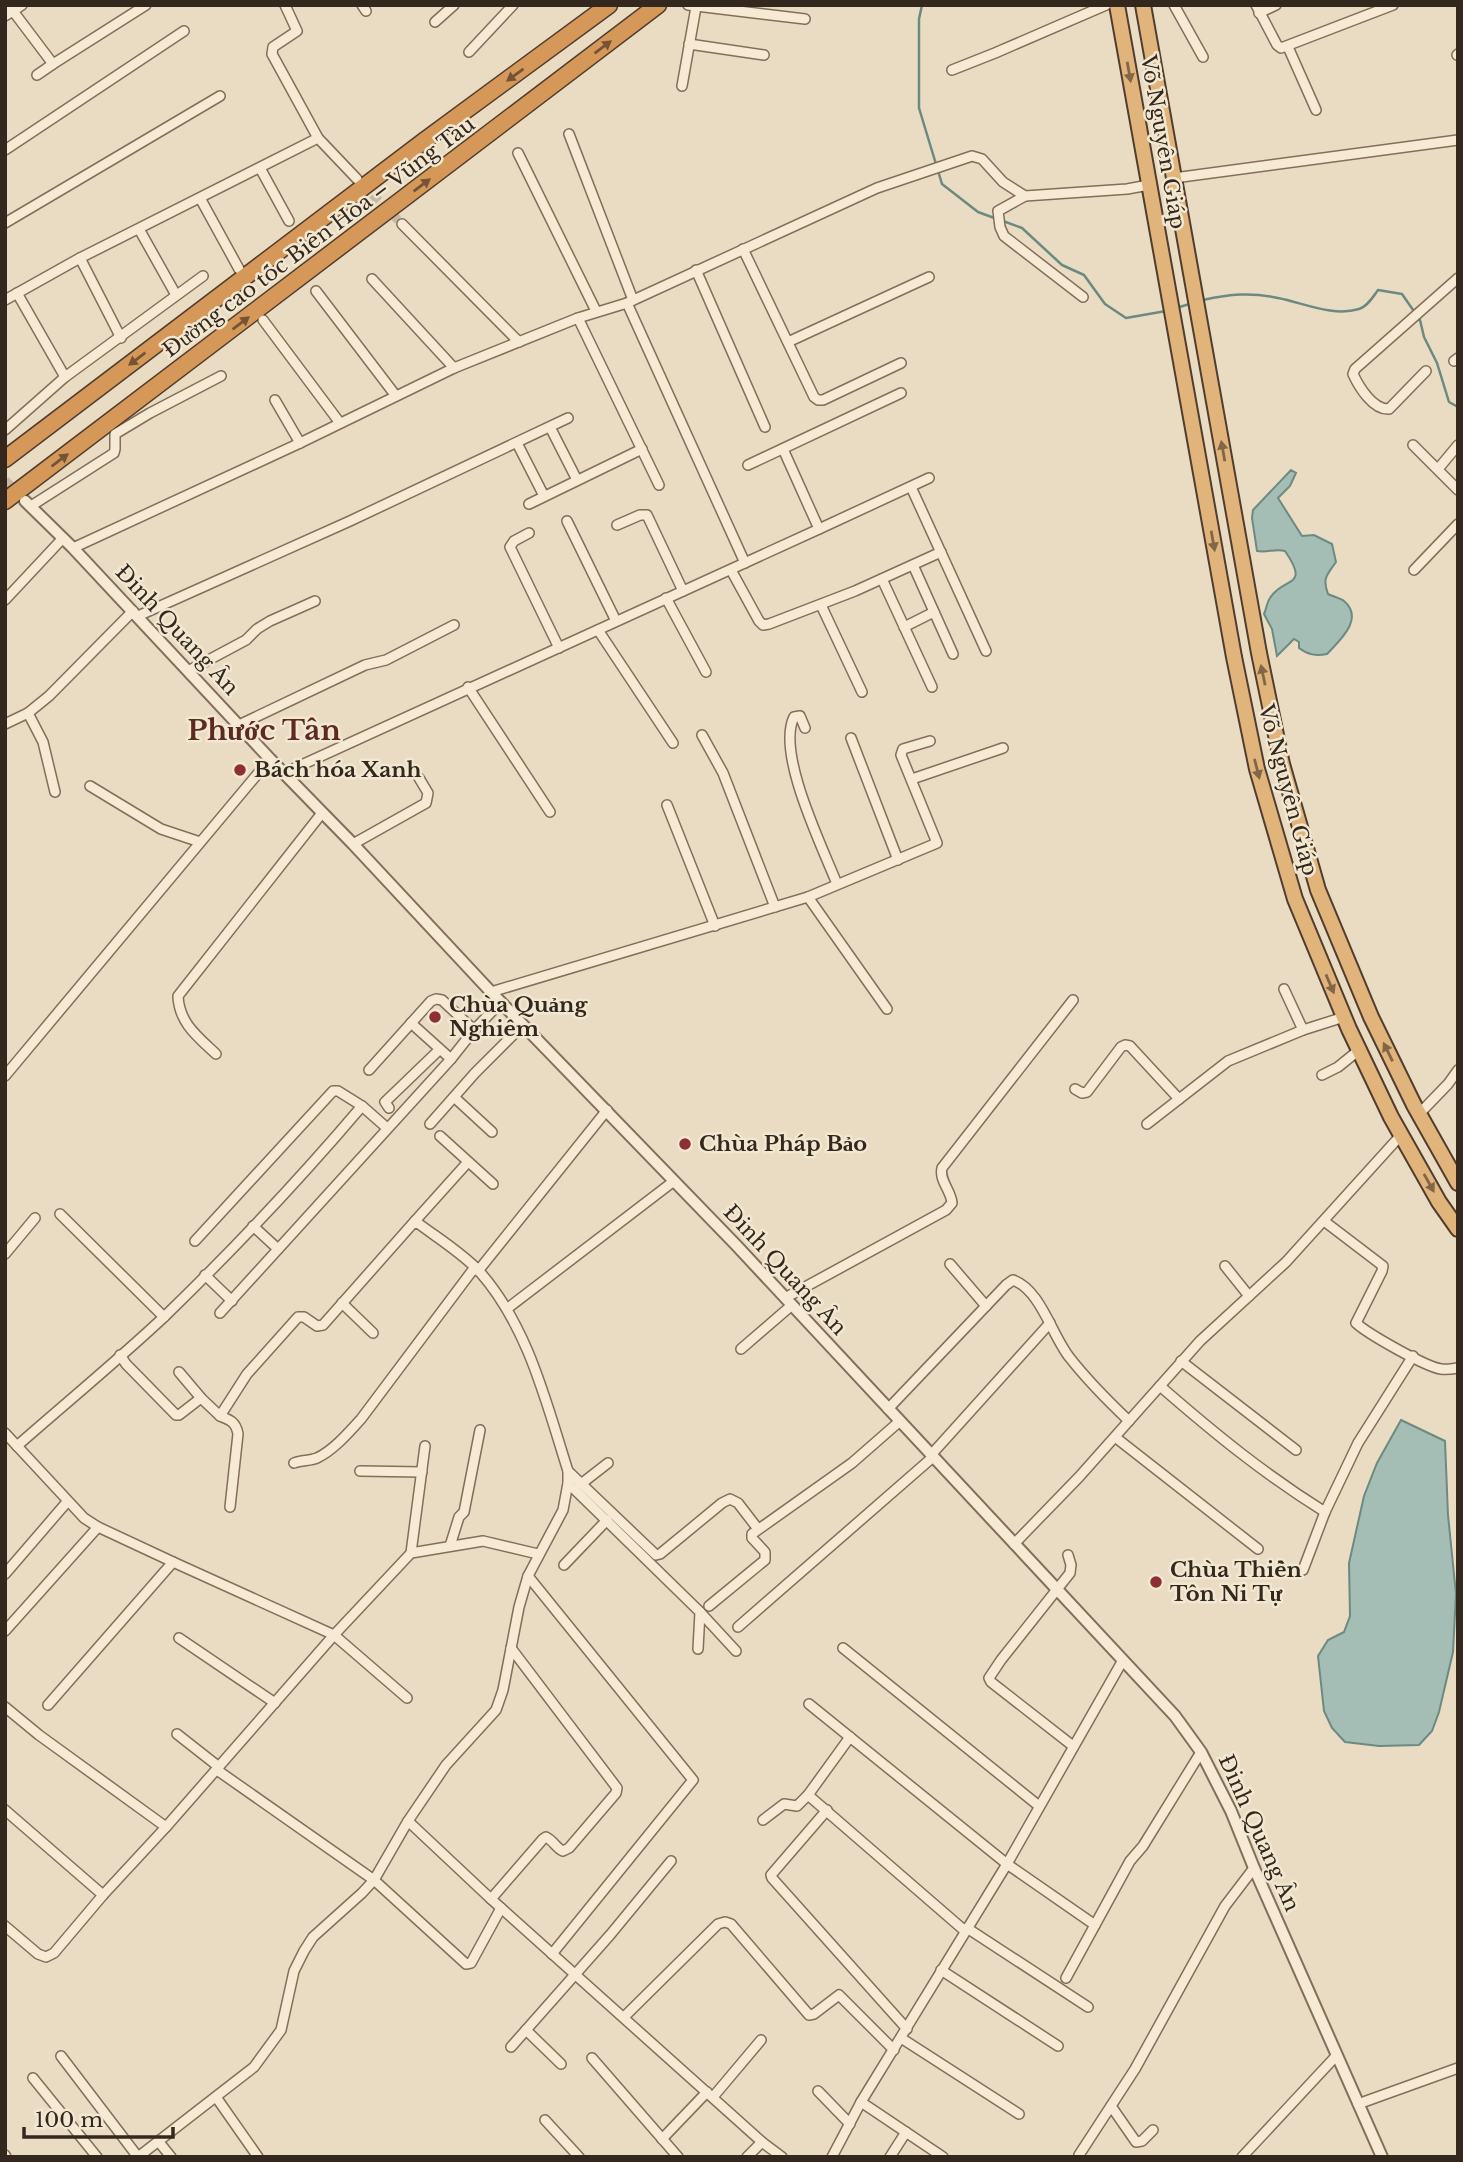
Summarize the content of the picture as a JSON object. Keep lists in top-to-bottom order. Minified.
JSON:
{"streets":{"highway":["Võ Nguyên Giáp","Đường cao tốc Biên Hòa – Vũng Tàu"],"street":["Đinh Quang Ân"]},"districts":["Phước Tân"],"places":["Bách hóa Xanh","Chùa Quảng Nghiêm","Chùa Pháp Bảo","Chùa Thiền Tôn Ni Tự"],"scale_bar":"100 m"}
